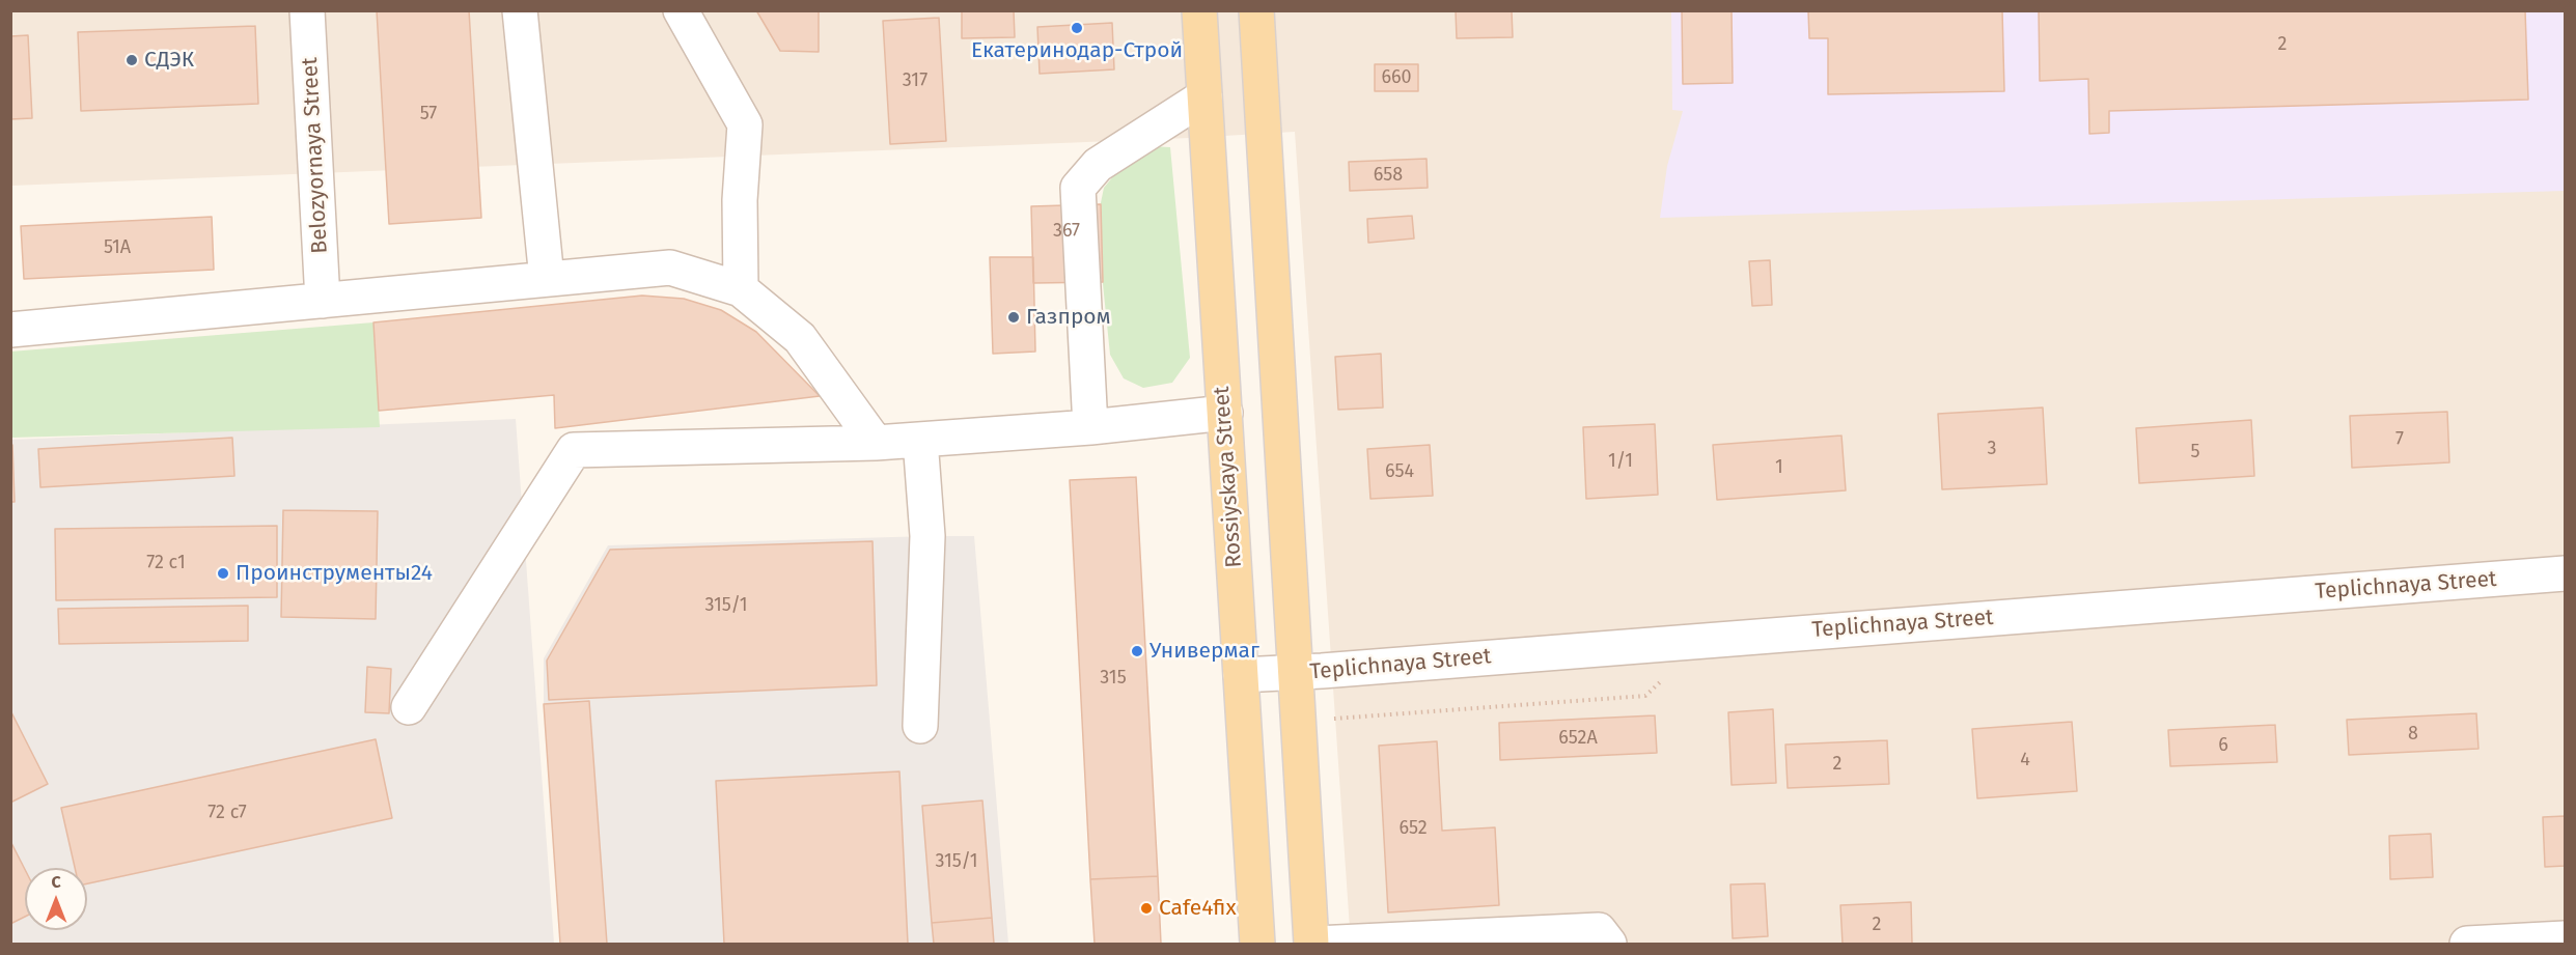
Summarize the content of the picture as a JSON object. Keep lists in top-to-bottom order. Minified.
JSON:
{"streets":{"main road":["Rossiyskaya Street"],"street":["Belozyornaya Street","Teplichnaya Street"]},"crossings":[["Rossiyskaya Street","Teplichnaya Street"]],"places":["Екатеринодар-Строй","СДЭК","Газпром","Проинструменты24","Универмаг","Cafe4fix"],"house_numbers":["2","660","317","57","658","367","51А","7","3","5","1/1","1","654","72 с1","315/1","315","8","652А","6","4","2","72 с7","652","315/1","2"],"north":"top"}
